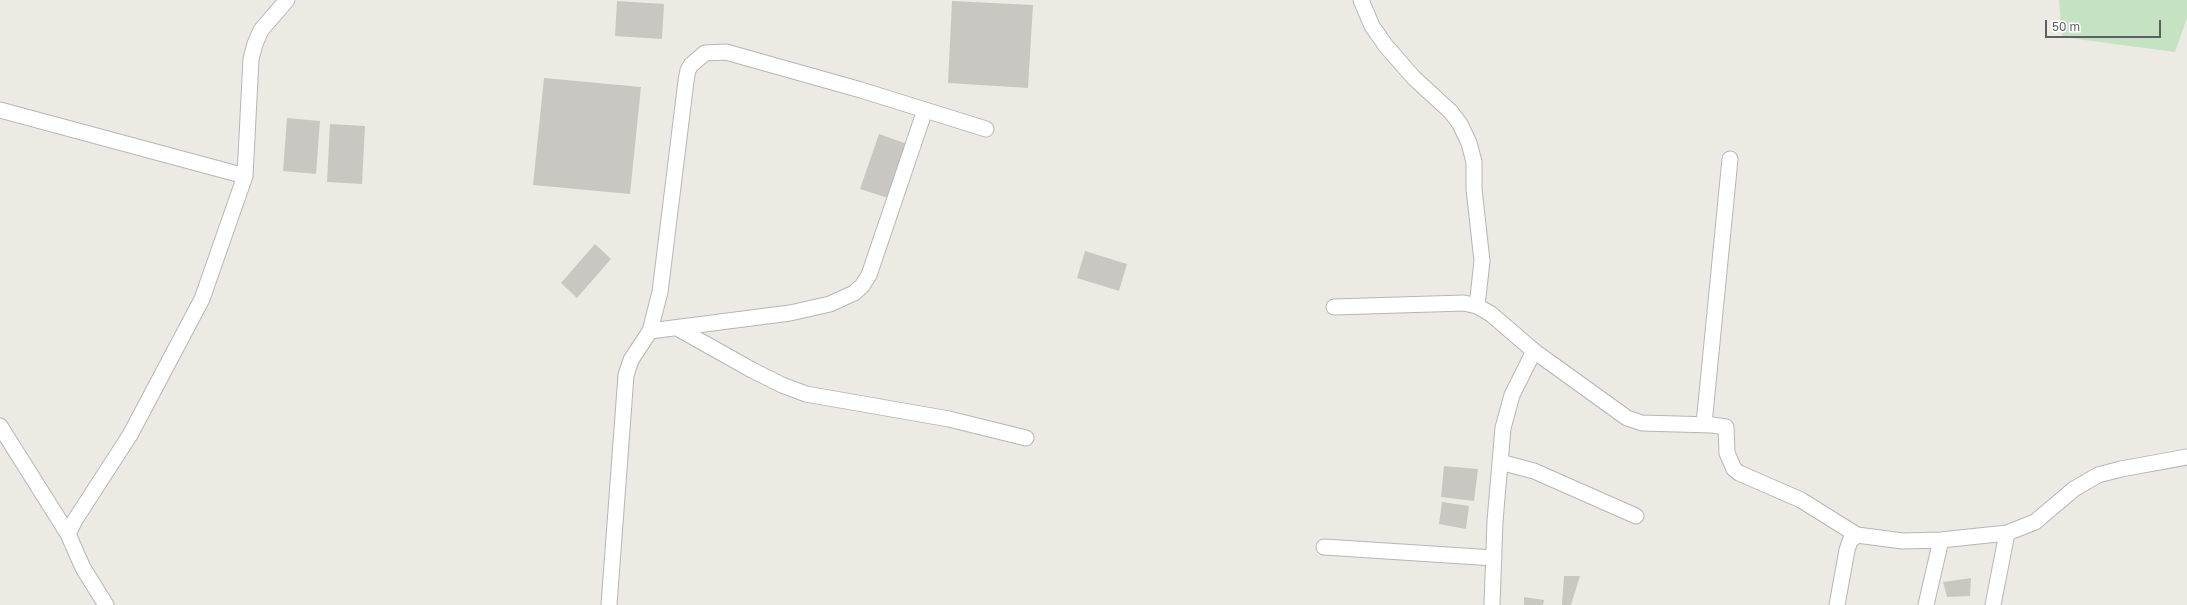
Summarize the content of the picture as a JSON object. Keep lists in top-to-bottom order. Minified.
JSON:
{"scale_bar":"50 m"}
